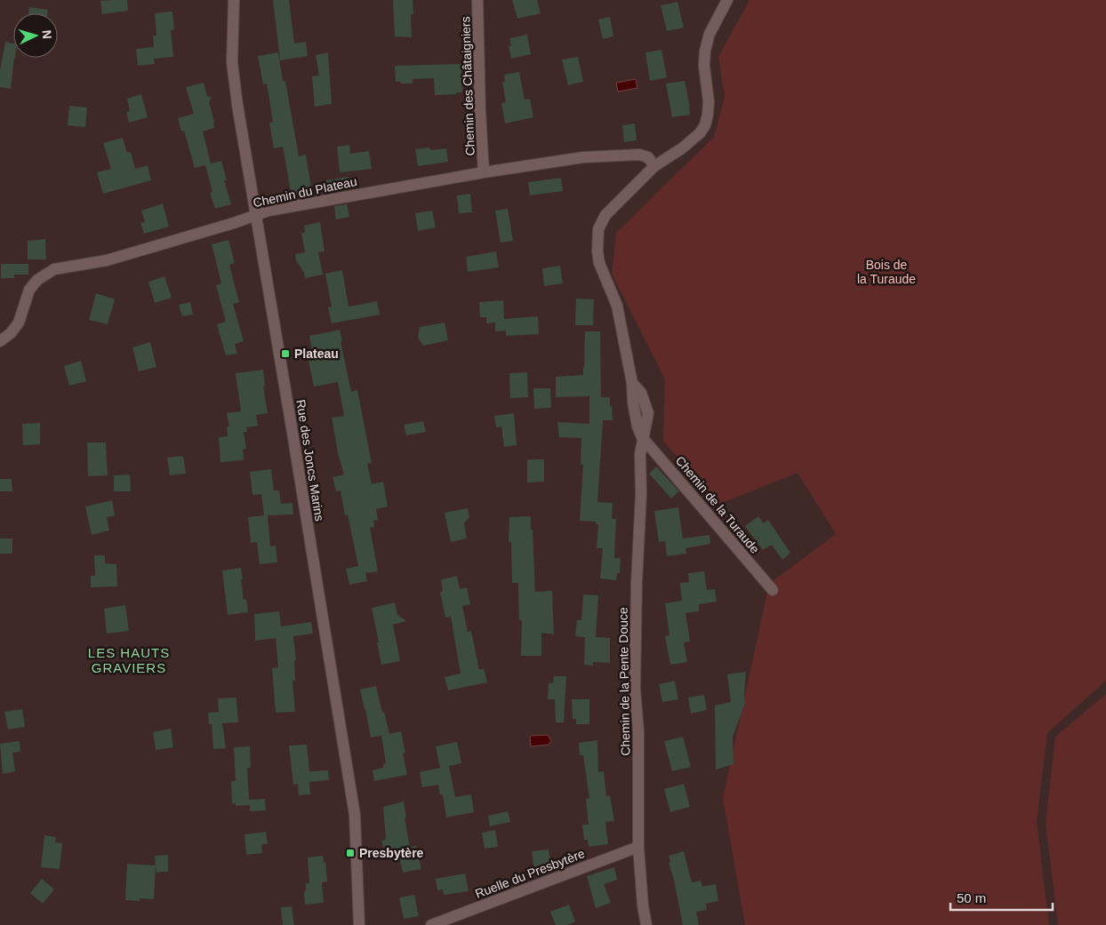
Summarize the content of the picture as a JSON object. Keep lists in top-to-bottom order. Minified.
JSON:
{"streets":{"street":["Chemin des Châtaigniers","Chemin du Plateau","Rue des Joncs Marins","Chemin de la Turaude","Chemin de la Pente Douce","Ruelle du Presbytère"]},"crossings":[["Chemin des Châtaigniers","Chemin du Plateau"],["Chemin du Plateau","Rue des Joncs Marins"],["Chemin du Plateau","Chemin de la Turaude"],["Chemin de la Turaude","Chemin de la Pente Douce"],["Chemin de la Pente Douce","Ruelle du Presbytère"]],"districts":["LES HAUTS GRAVIERS"],"parks":["Bois de la Turaude"],"places":{"transit":["Plateau","Presbytère"]},"scale_bar":"50 m","north":"right"}
